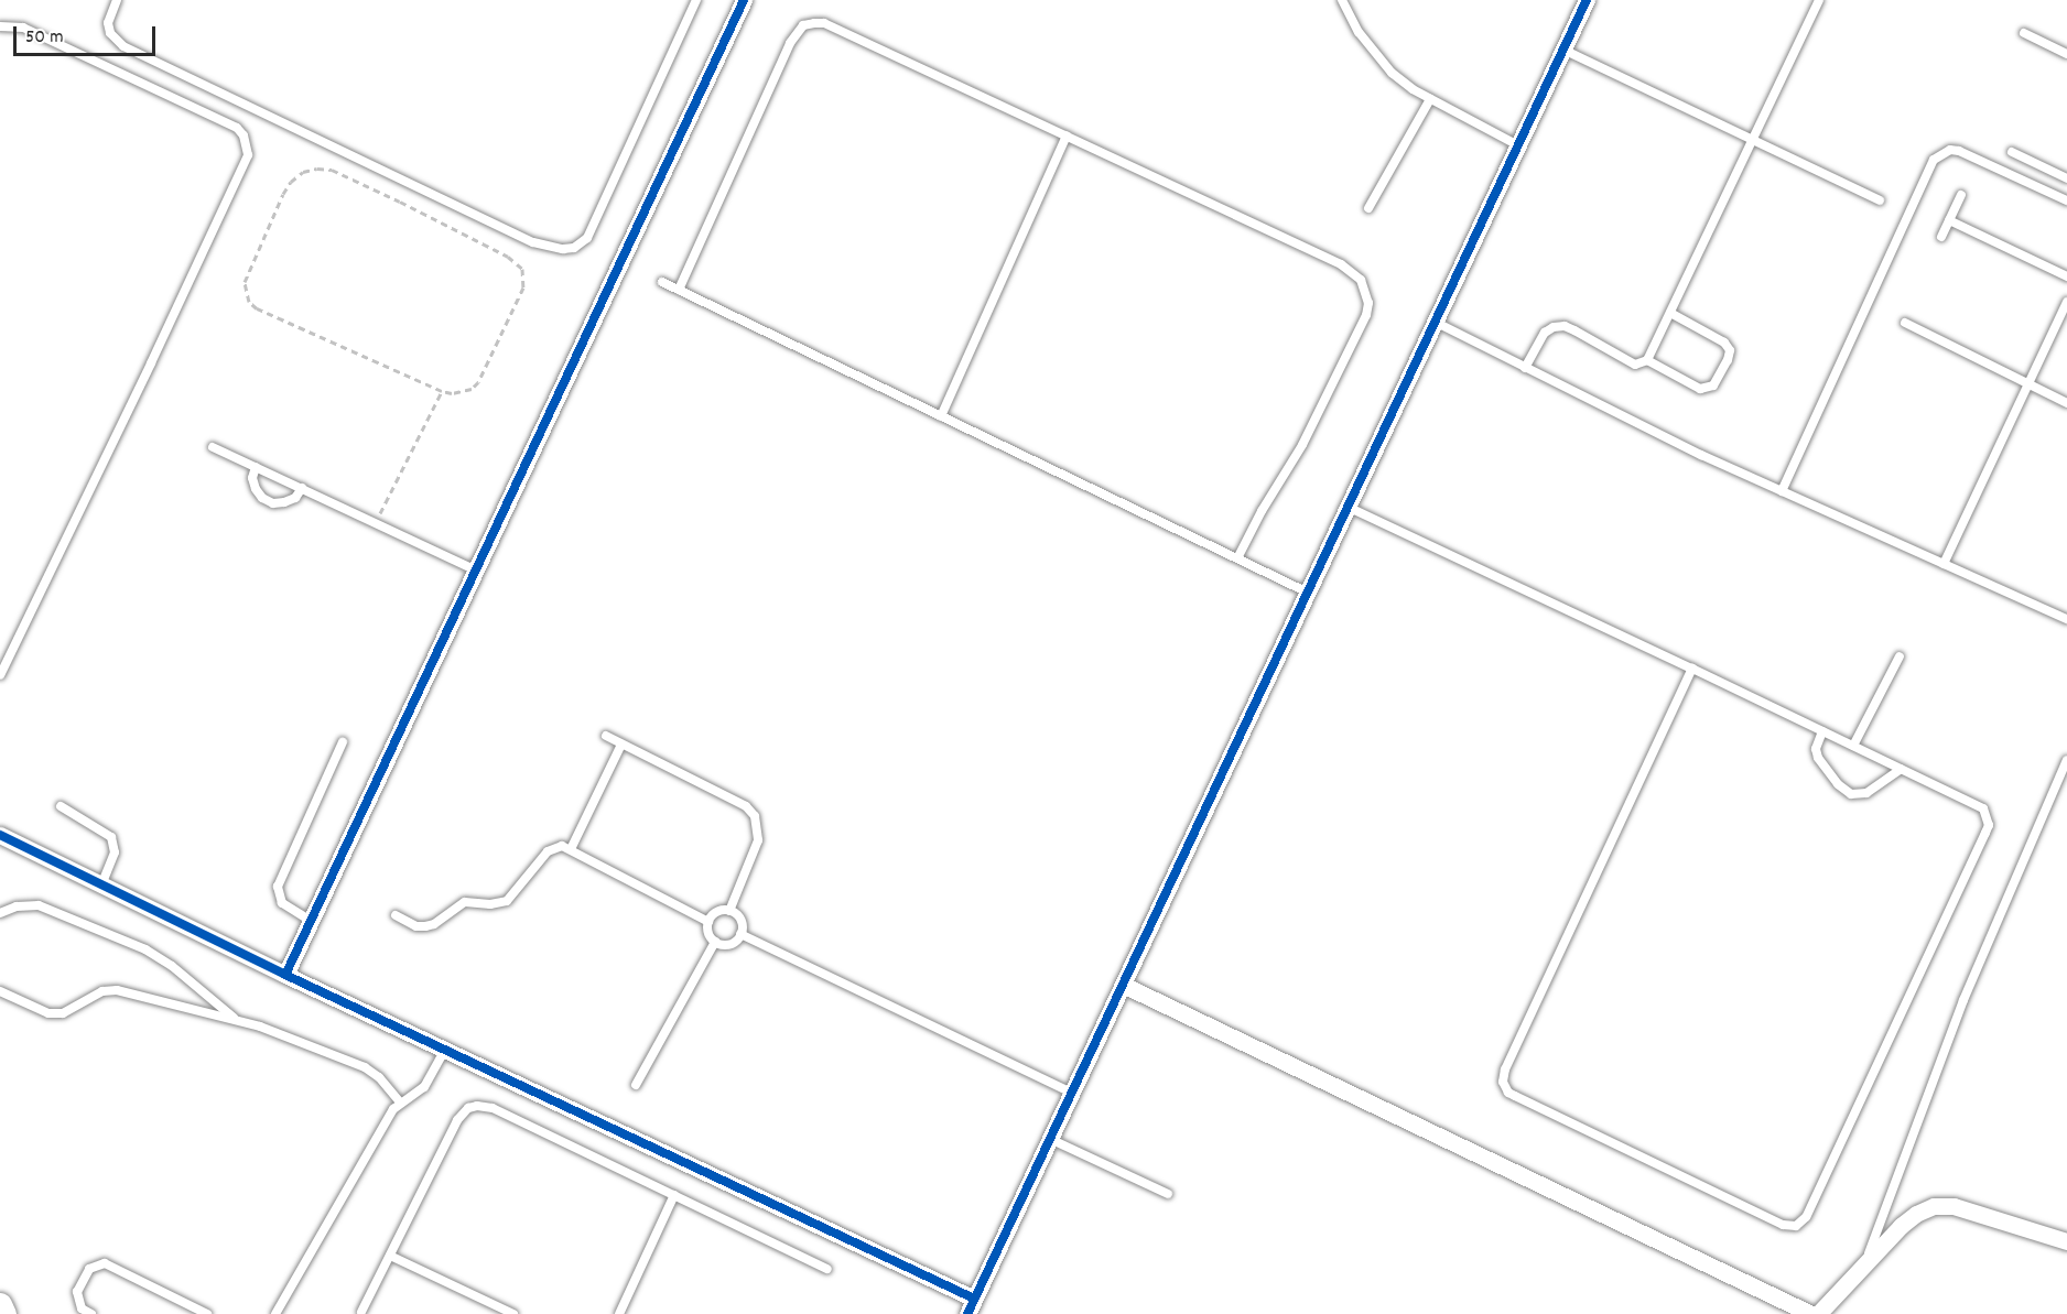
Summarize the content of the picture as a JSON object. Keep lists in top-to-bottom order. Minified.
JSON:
{"scale_bar":"50 m"}
